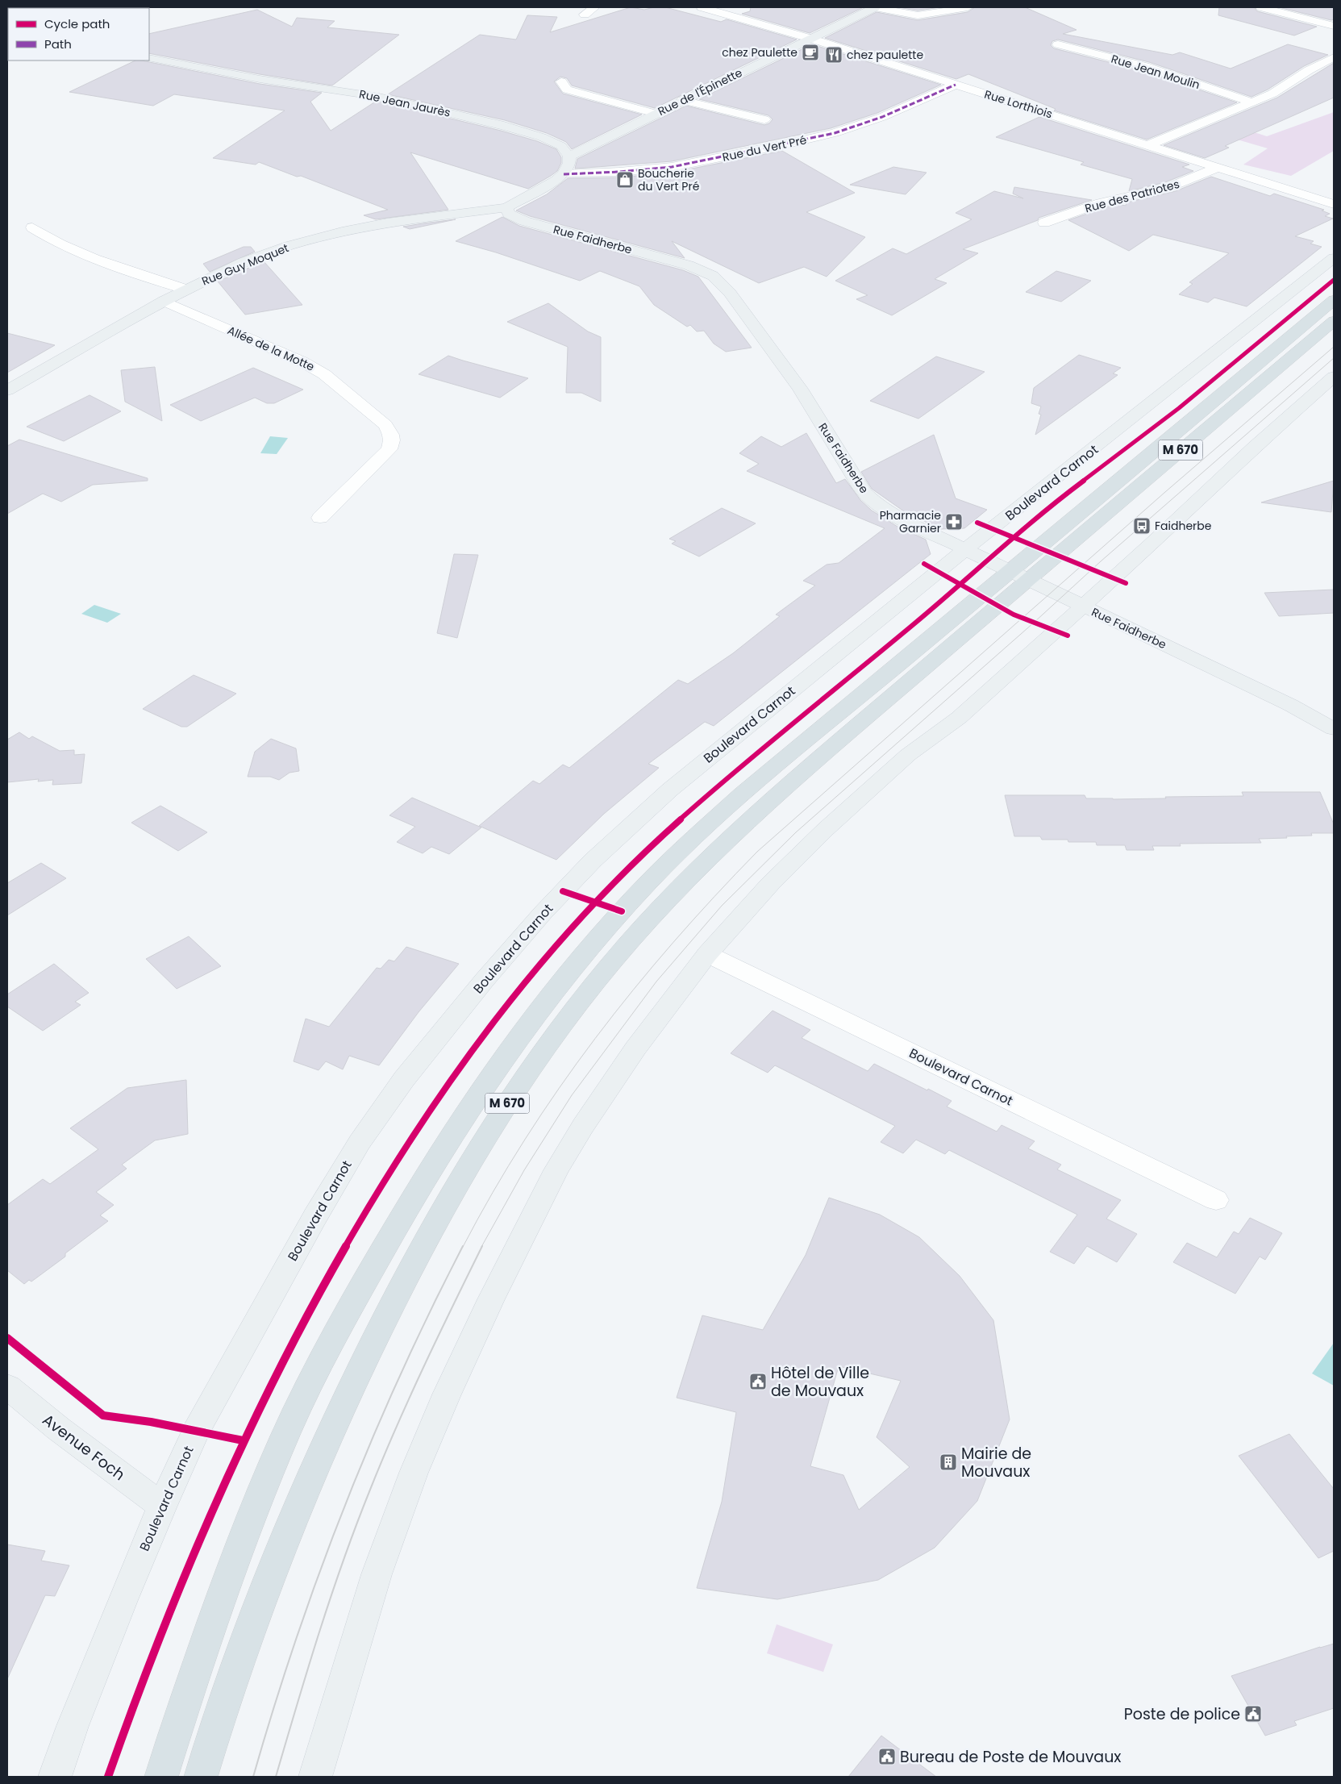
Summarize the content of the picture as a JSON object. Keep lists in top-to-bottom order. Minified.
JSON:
{"streets":{"main road":["M 670"],"street":["Rue Jean Moulin","Rue de l'Épinette","Rue Jean Jaurès","Rue Lorthiois","Rue du Vert Pré","Rue des Patriotes","Rue Faidherbe","Rue Guy Moquet","Allée de la Motte","Boulevard Carnot","Avenue Foch"]},"crossings":[["Rue de l'Épinette","Rue Jean Jaurès"],["Rue de l'Épinette","Rue Lorthiois"],["Rue Lorthiois","Rue du Vert Pré"],["Rue Lorthiois","Rue des Patriotes"],["Rue Faidherbe","Rue Guy Moquet"],["Rue Faidherbe","M 670"],["Rue Faidherbe","Boulevard Carnot"],["Rue Guy Moquet","Allée de la Motte"],["Boulevard Carnot","Avenue Foch"]],"places":{"cafe":["chez Paulette"],"restaurant":["chez paulette"],"shop":["Boucherie du Vert Pré"],"pharmacy":["Pharmacie Garnier"],"bus stop":["Faidherbe"],"public building":["Hôtel de Ville de Mouvaux","Poste de police","Bureau de Poste de Mouvaux"],"building":["Mairie de Mouvaux"]},"legend":["Cycle path","Path"]}
